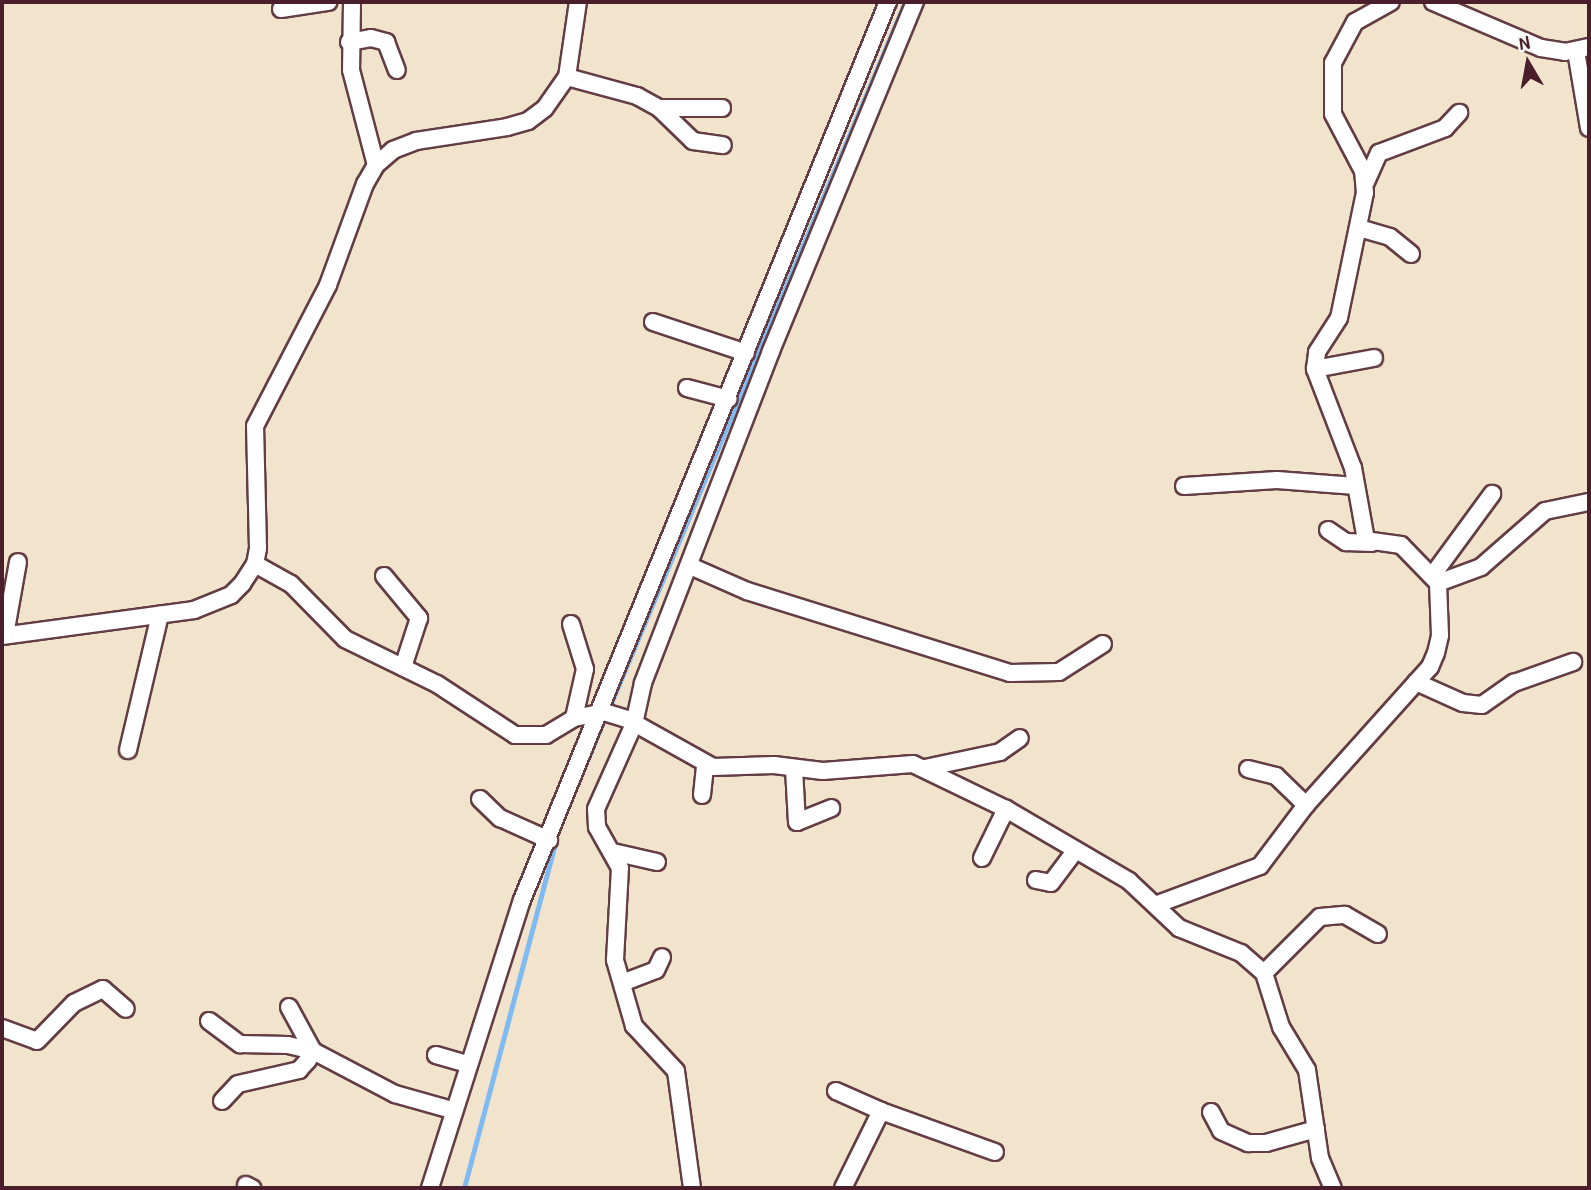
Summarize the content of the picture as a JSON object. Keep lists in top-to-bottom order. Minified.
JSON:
{"north":"top"}
